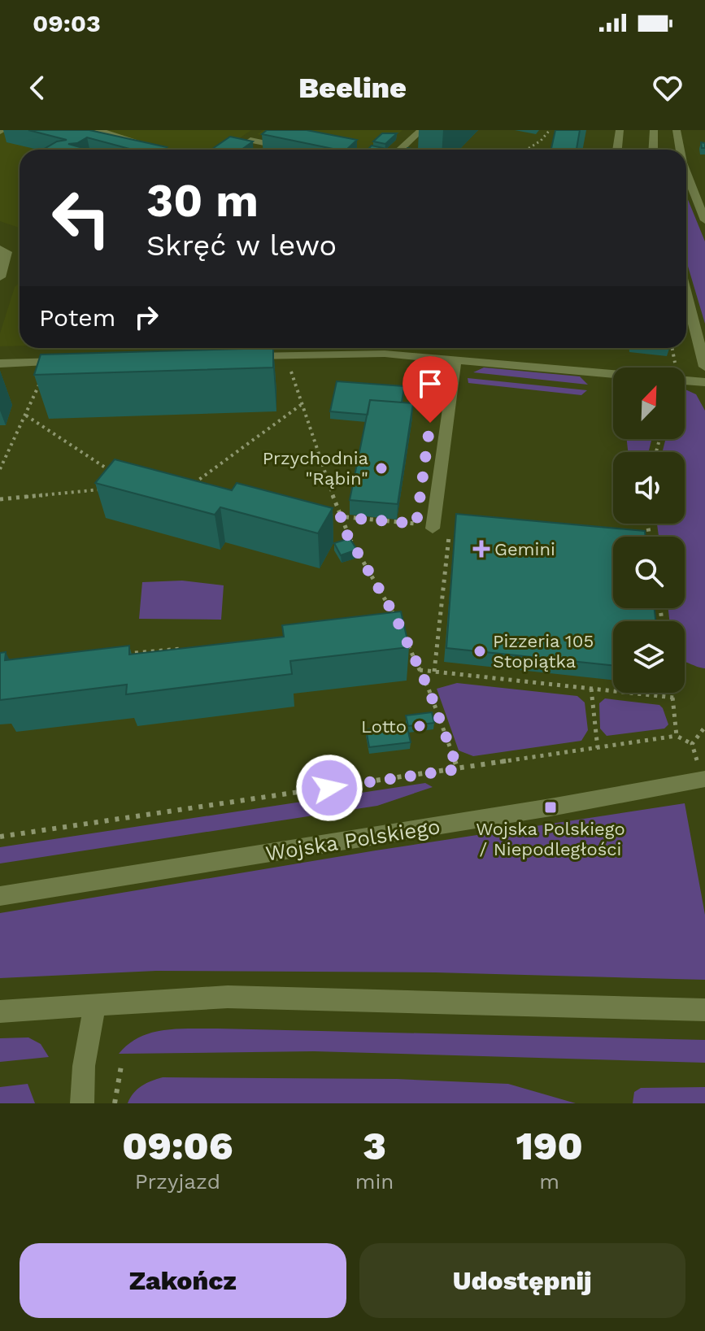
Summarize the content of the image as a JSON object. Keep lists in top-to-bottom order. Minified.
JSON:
{"streets":{"street":["Wojska Polskiego"]},"places":{"other":["Przychodnia \"Rąbin\"","Pizzeria 105 Stopiątka","Lotto"],"health":["Gemini"],"transit":["Wojska Polskiego / Niepodległości"]},"north":"top right","page":{"status":"09:03","header":"Beeline","turn":["30 m","Skręć w lewo"],"then":"Potem","eta":["09:06","Przyjazd","3","min","190","m"],"buttons":["Zakończ","Udostępnij"]}}
